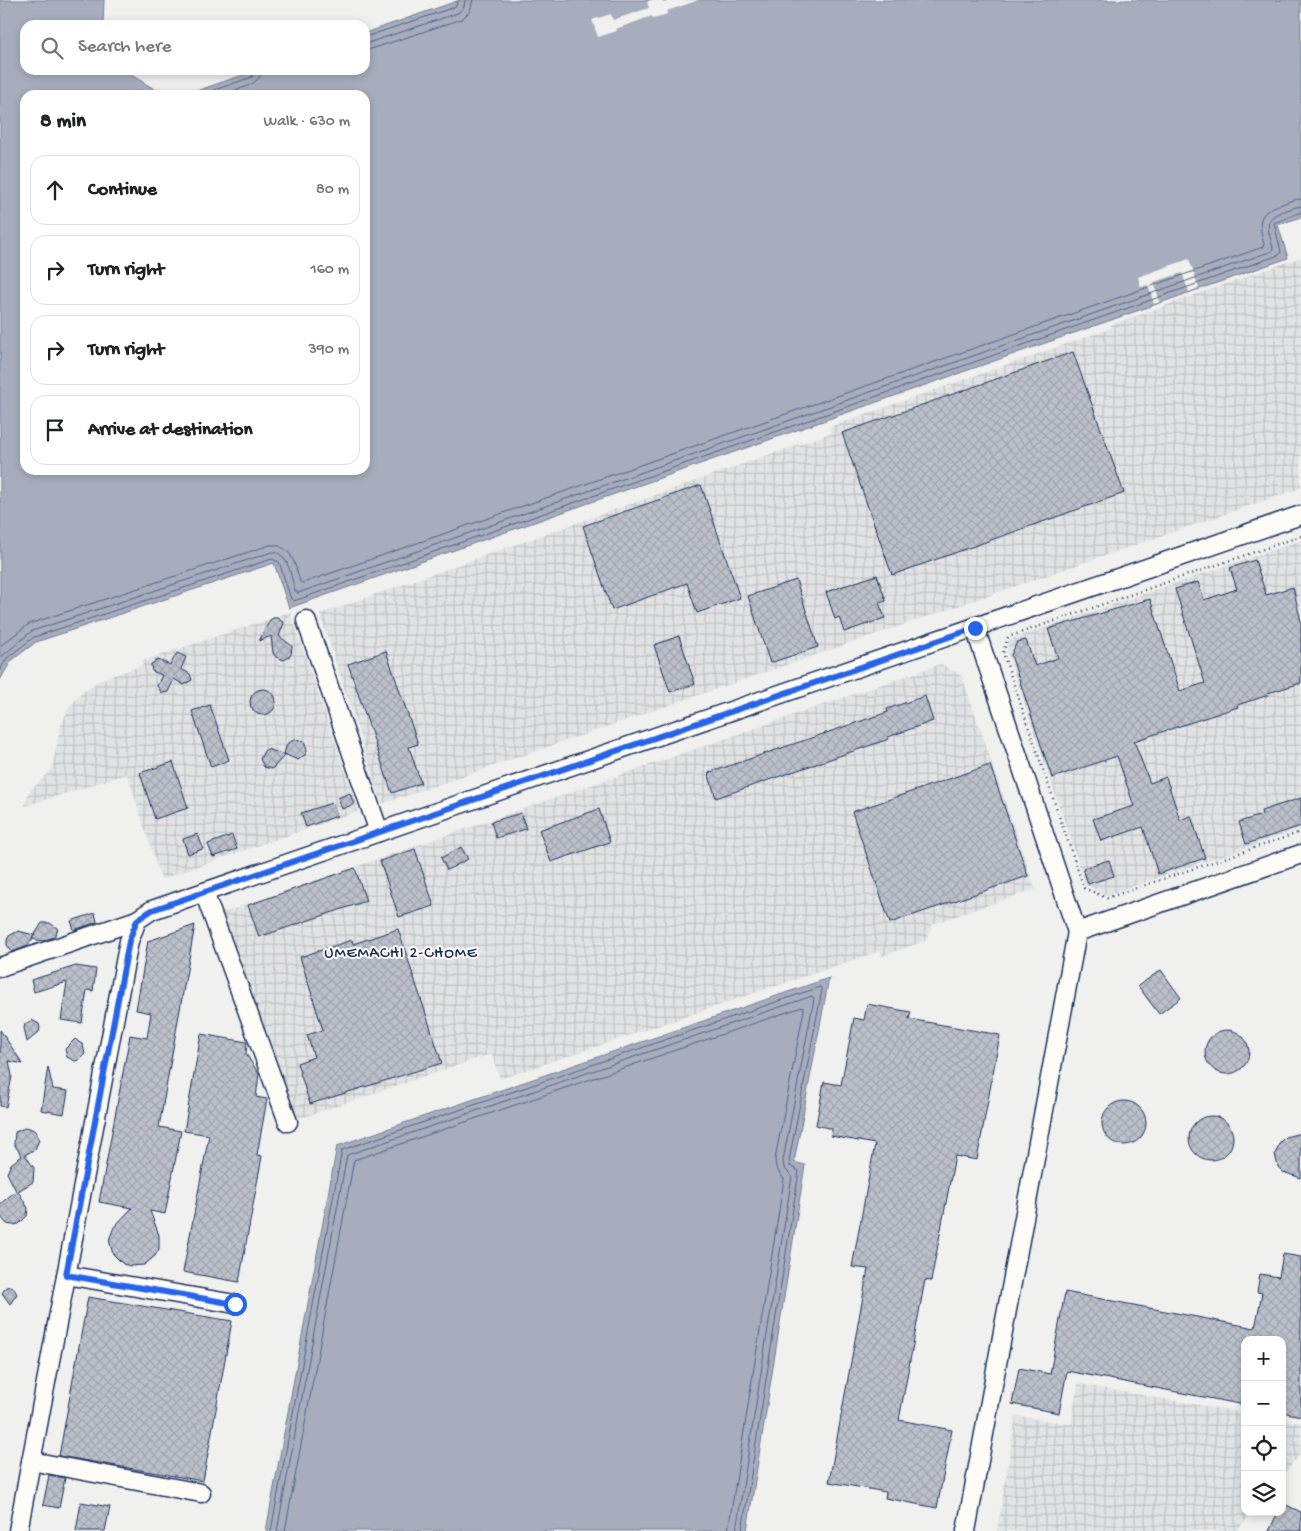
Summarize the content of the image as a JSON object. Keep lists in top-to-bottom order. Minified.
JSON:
{"districts":["UMEMACHI 2-CHOME"],"page":{"search":"Search here","heading":["8 min","Walk · 630 m"],"list":[["Continue","80 m"],["Turn right","160 m"],["Turn right","390 m"],"Arrive at destination"],"map_buttons":["+","−"]}}
